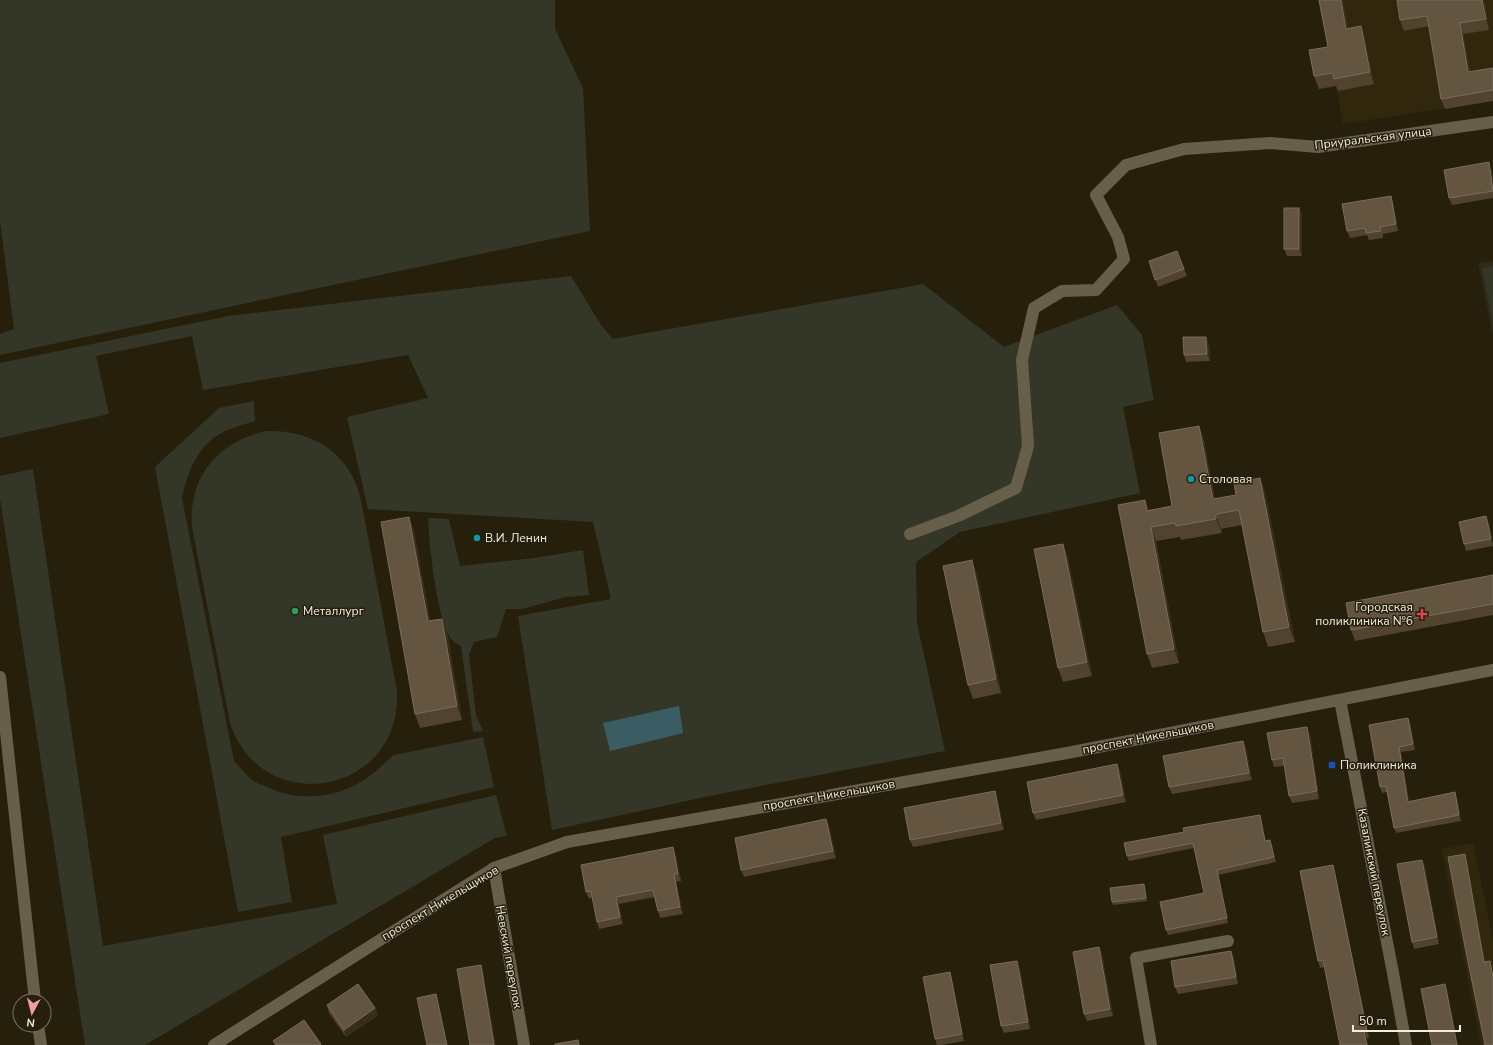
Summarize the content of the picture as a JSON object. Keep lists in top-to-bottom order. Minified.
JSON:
{"streets":{"street":["Приуральская улица","проспект Никельщиков","Казалинский переулок","Невский переулок"]},"crossings":[["проспект Никельщиков","Казалинский переулок"],["проспект Никельщиков","Невский переулок"]],"places":{"other":["Столовая","В.И. Ленин","Металлург"],"health":["Городская поликлиника №6"],"transit":["Поликлиника"]},"scale_bar":"50 m","north":"bottom"}
